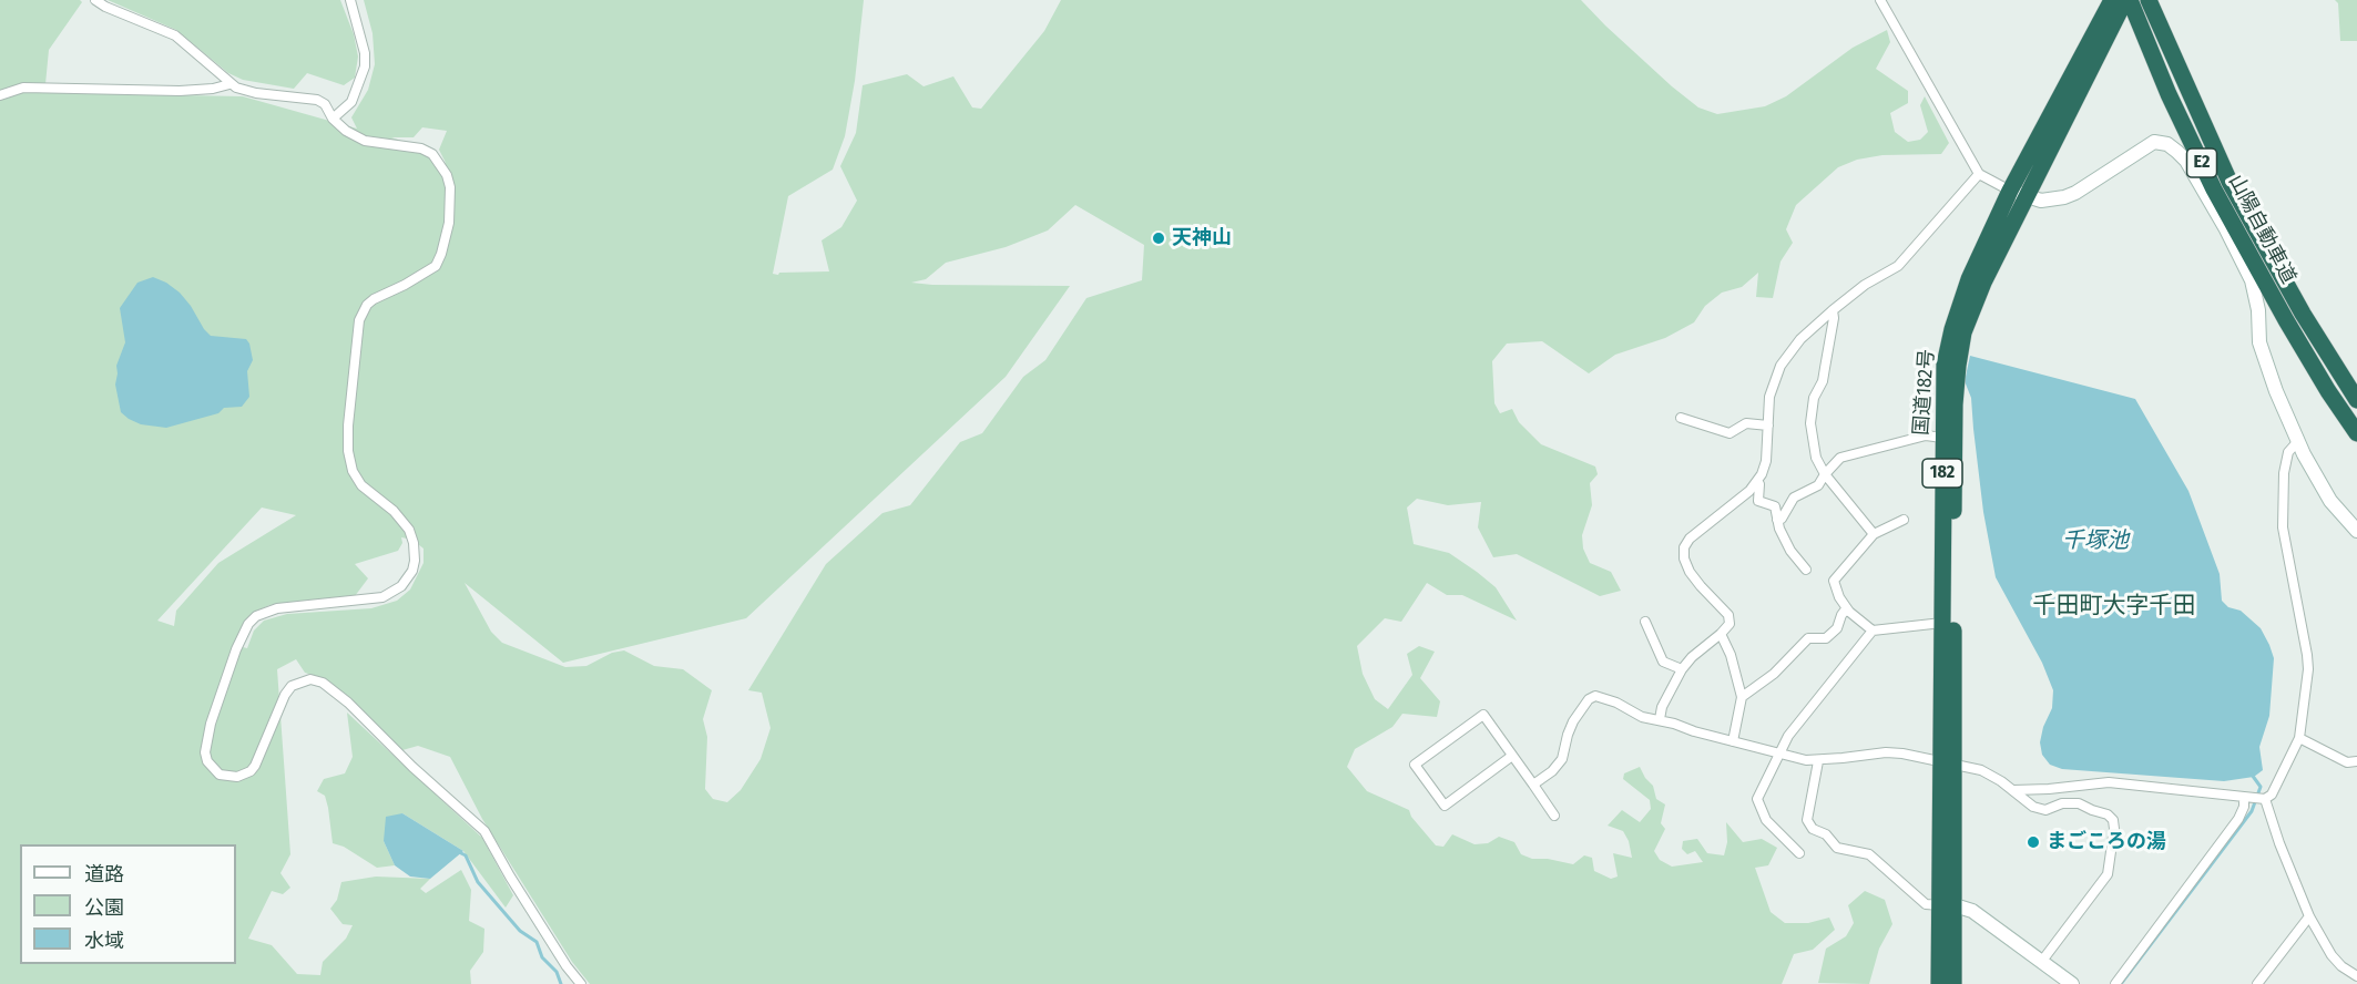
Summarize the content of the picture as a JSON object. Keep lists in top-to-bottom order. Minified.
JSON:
{"streets":{"highway":["E2","山陽自動車道","国道182号","182"]},"crossings":[["山陽自動車道","国道182号"]],"districts":["千田町大字千田"],"water":["千塚池"],"places":["天神山","まごころの湯"],"legend":["道路","公園","水域"]}
